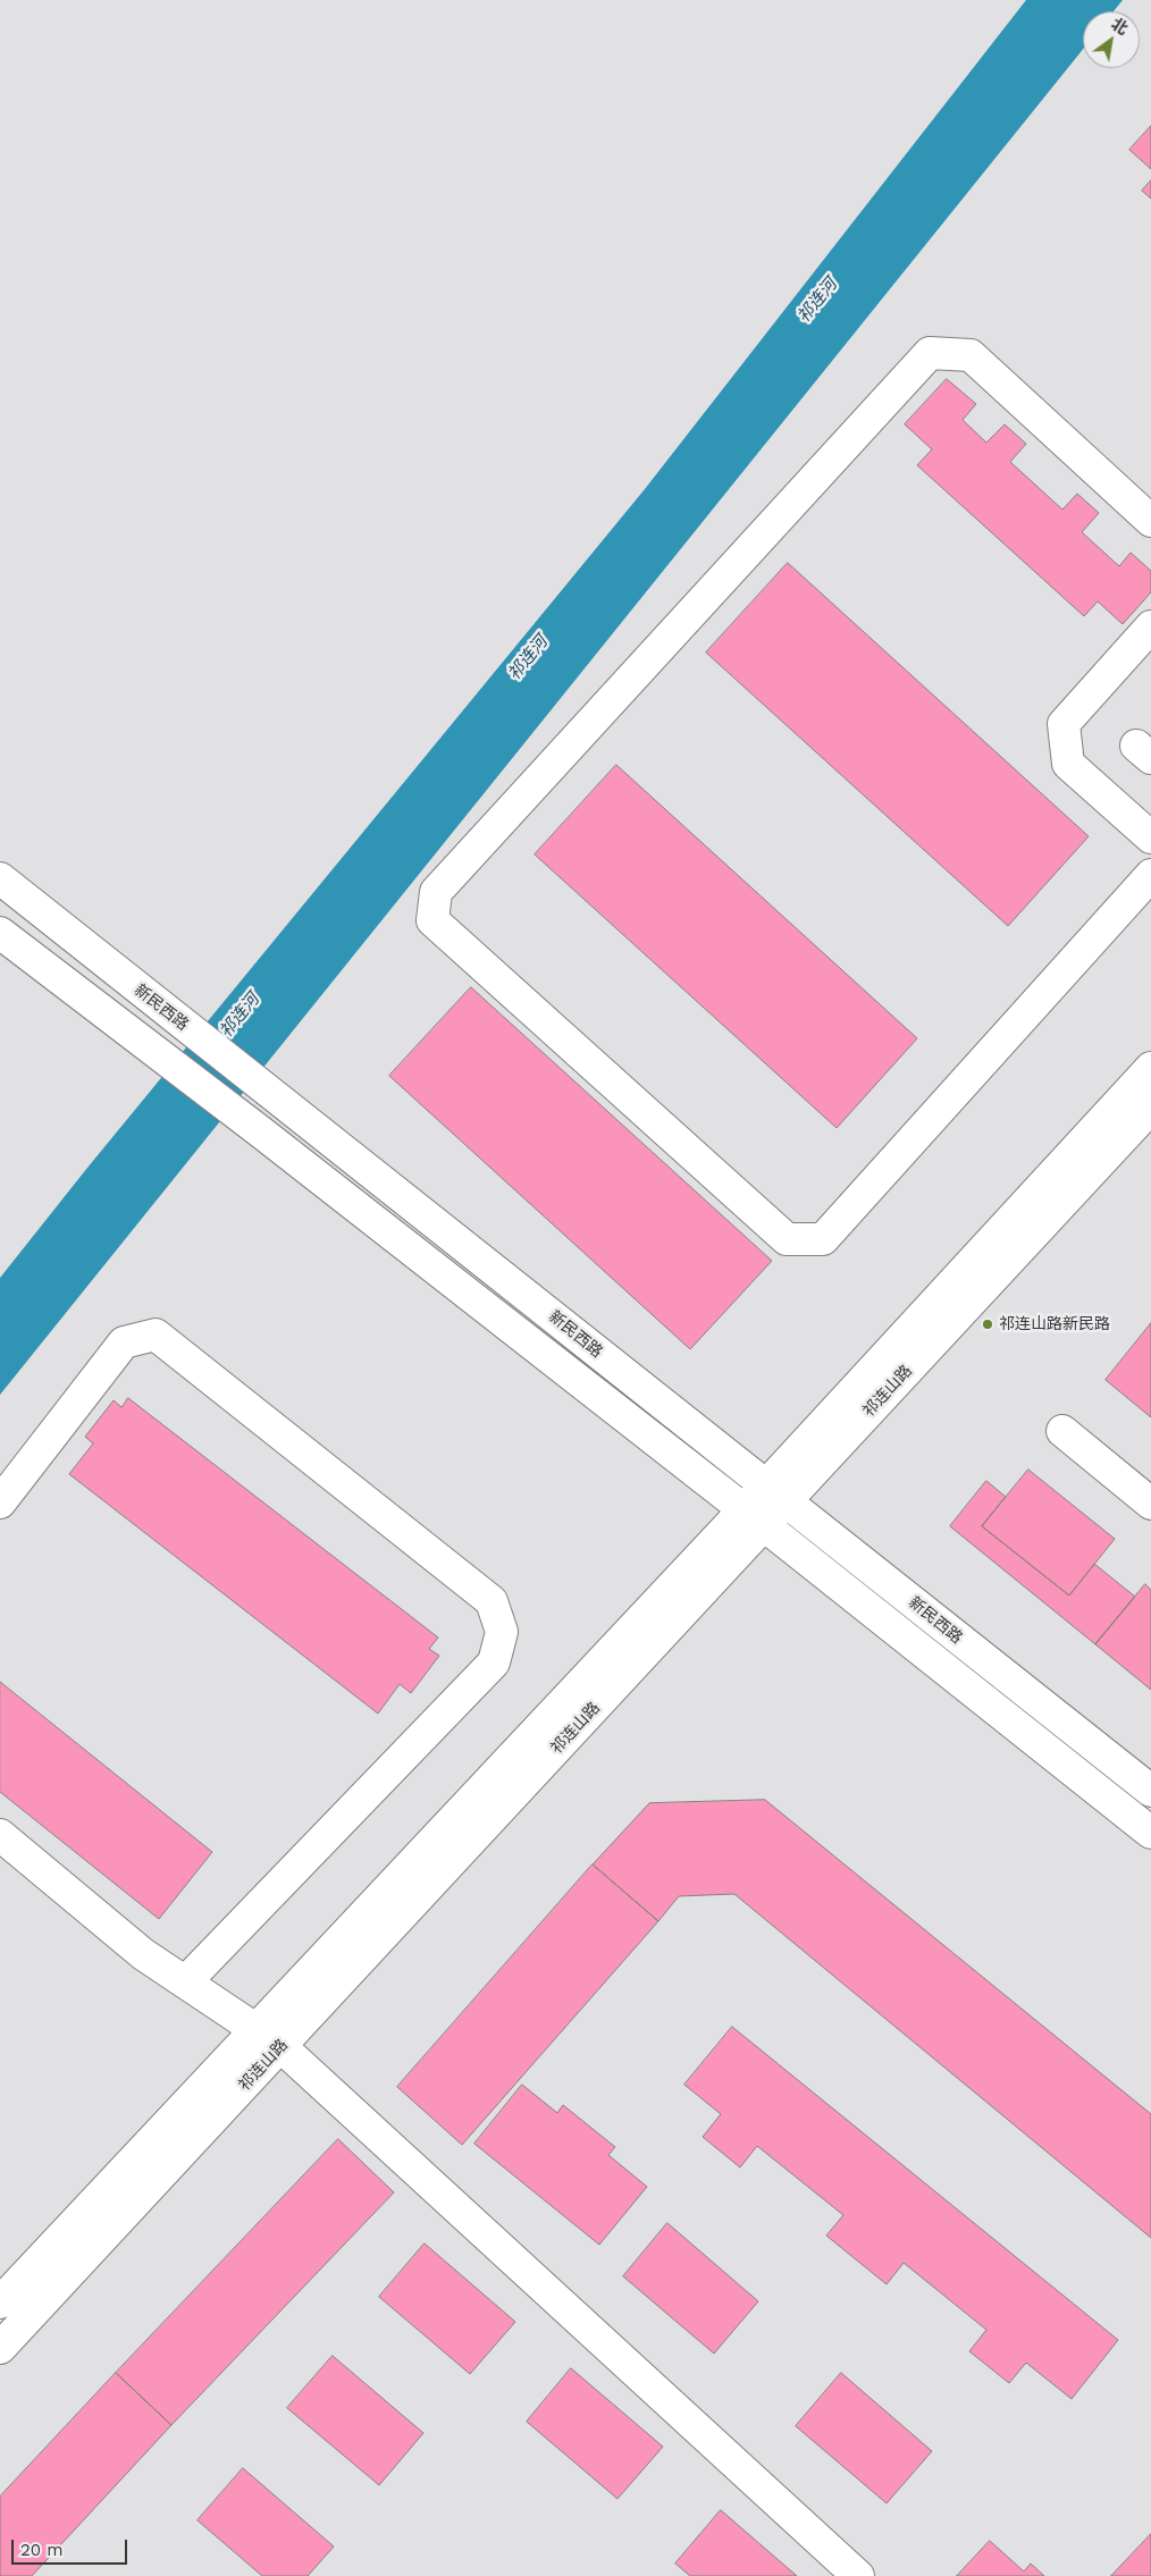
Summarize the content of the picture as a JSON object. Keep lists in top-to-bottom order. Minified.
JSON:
{"streets":{"street":["新民西路","祁连山路"]},"crossings":[["新民西路","祁连山路"]],"water":["祁连河"],"places":["祁连山路新民路"],"scale_bar":"20 m","north":"top right"}
